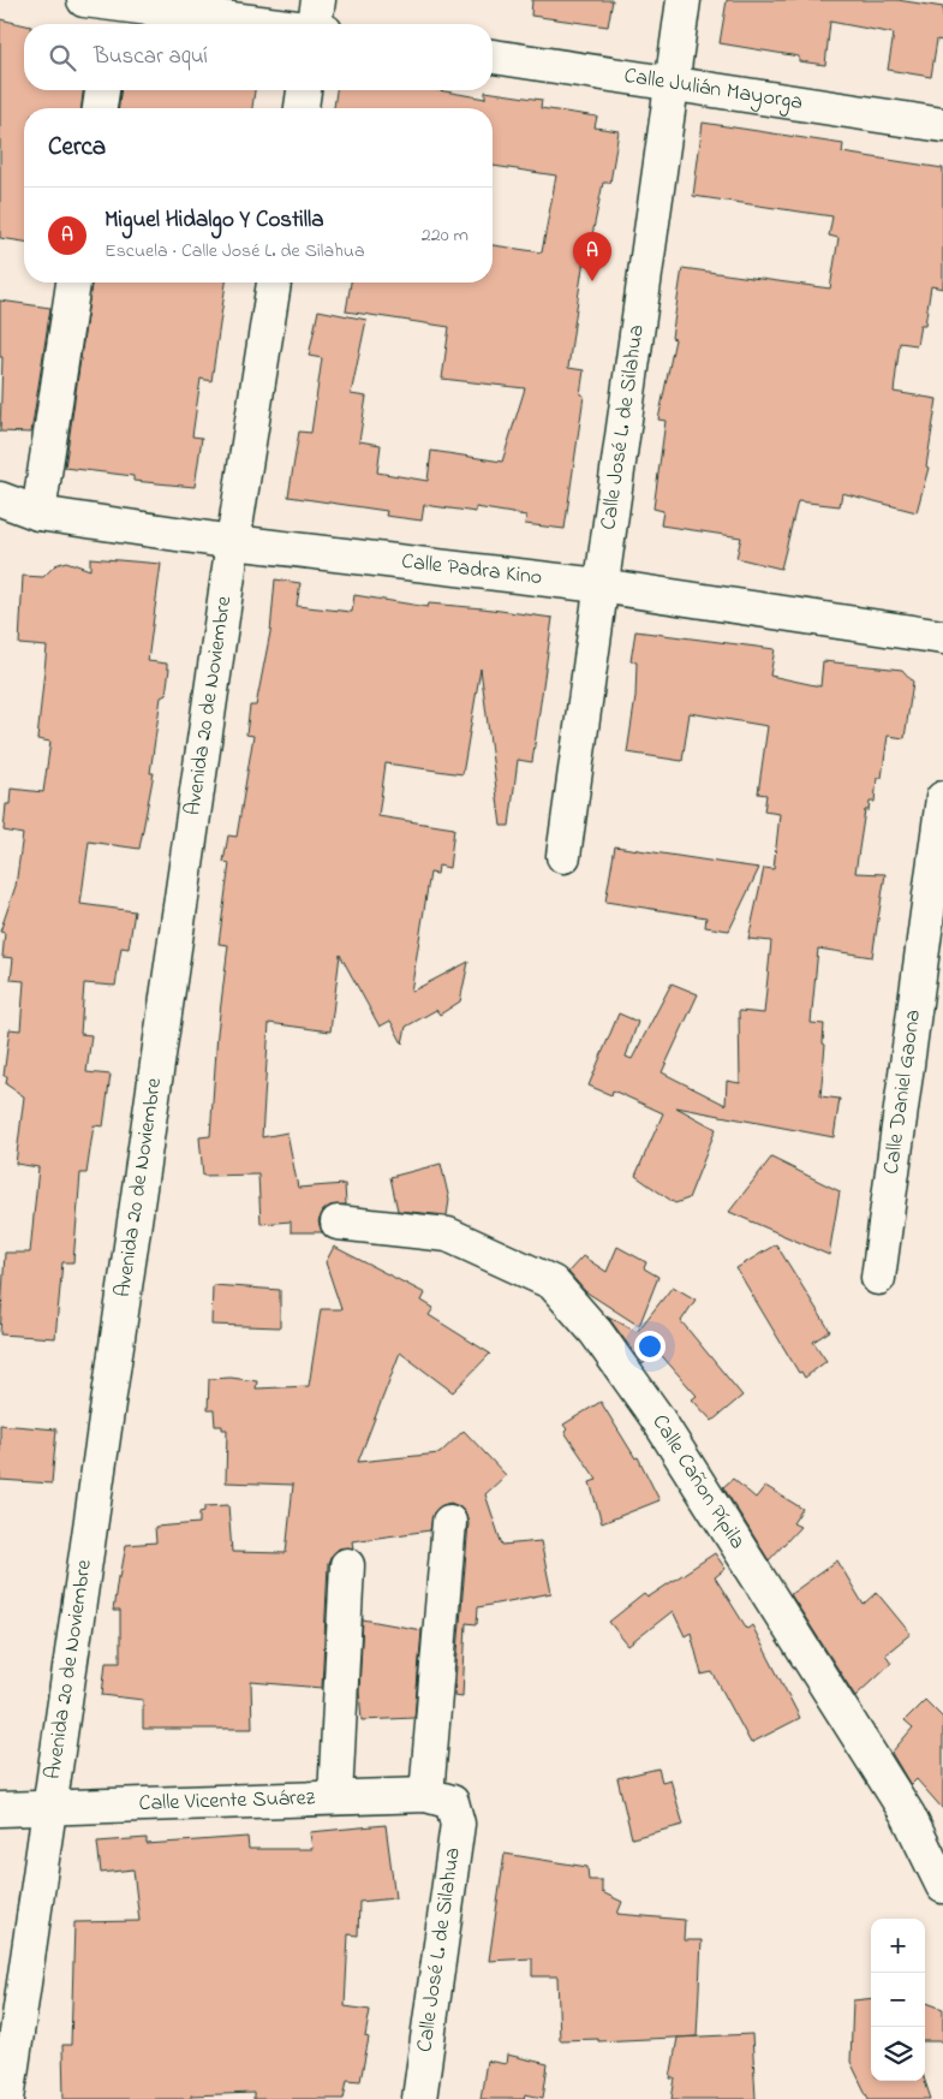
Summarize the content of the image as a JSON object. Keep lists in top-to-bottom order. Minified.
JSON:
{"streets":{"street":["Calle Julián Mayorga","Calle José L. de Silahua","Calle Padra Kino","Avenida 20 de Noviembre","Calle Daniel Gaona","Calle Cañon Pípila","Calle Vicente Suárez"]},"crossings":[["Calle Julián Mayorga","Calle José L. de Silahua"],["Calle José L. de Silahua","Calle Padra Kino"],["Calle José L. de Silahua","Calle Vicente Suárez"],["Calle Padra Kino","Avenida 20 de Noviembre"],["Avenida 20 de Noviembre","Calle Vicente Suárez"]],"page":{"search":"Buscar aquí","heading":"Cerca","list":[{"mark":"A","name":"Miguel Hidalgo Y Costilla","note":"Escuela · Calle José L. de Silahua","value":"220 m"}],"pins":"A","map_buttons":["+","−"]}}
